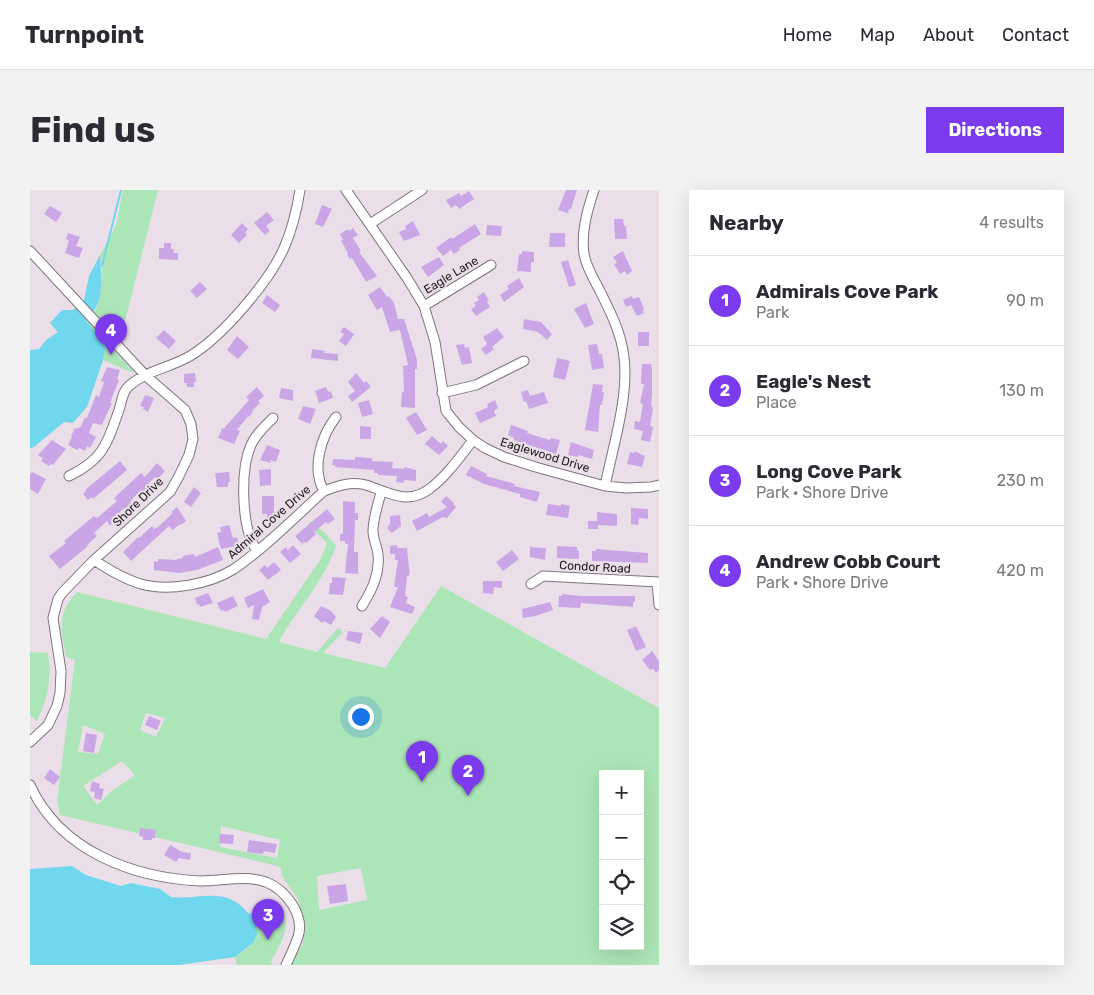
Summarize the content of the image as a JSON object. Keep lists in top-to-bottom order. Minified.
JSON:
{"streets":{"street":["Eagle Lane","Eaglewood Drive","Shore Drive","Admiral Cove Drive","Condor Road"]},"crossings":[["Eagle Lane","Eaglewood Drive"],["Eaglewood Drive","Admiral Cove Drive"],["Shore Drive","Admiral Cove Drive"]],"page":{"header":"Turnpoint","nav":["Home","Map","About","Contact"],"buttons":"Directions","title":"Find us","heading":["Nearby","4 results"],"list":[{"mark":"1","name":"Admirals Cove Park","note":"Park","value":"90 m"},{"mark":"2","name":"Eagle's Nest","note":"Place","value":"130 m"},{"mark":"3","name":"Long Cove Park","note":"Park · Shore Drive","value":"230 m"},{"mark":"4","name":"Andrew Cobb Court","note":"Park · Shore Drive","value":"420 m"}],"pins":["4","1","2","3"],"map_buttons":["+","−"]}}
